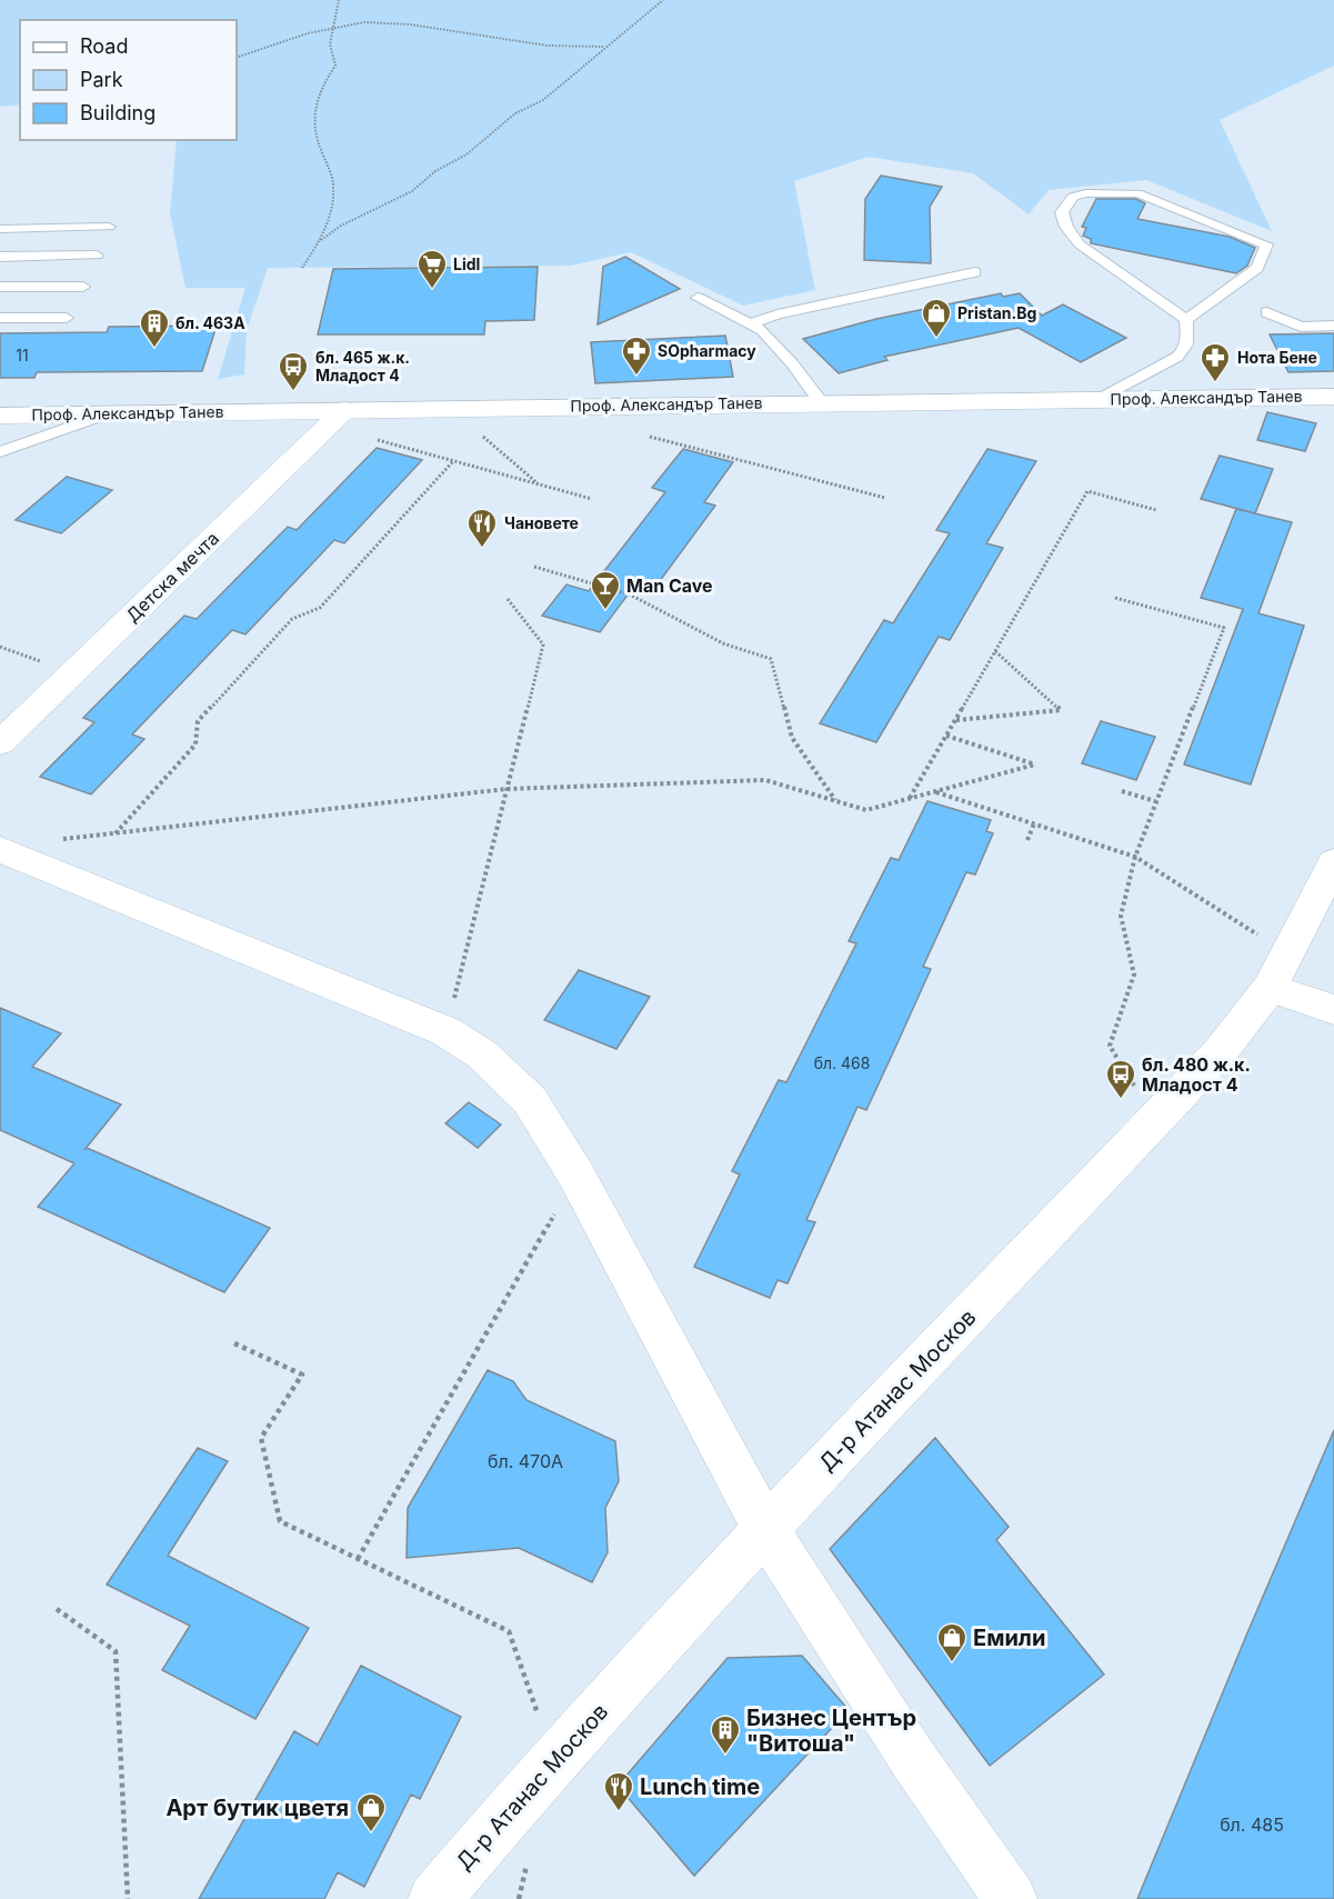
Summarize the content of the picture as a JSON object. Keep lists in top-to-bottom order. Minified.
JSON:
{"streets":{"street":["Проф. Александър Танев","Детска мечта","Д-р Атанас Москов"]},"crossings":[["Проф. Александър Танев","Детска мечта"]],"places":{"supermarket":["Lidl"],"shop":["Pristan.Bg","Емили","Арт бутик цветя"],"building":["бл. 463А","Бизнес Център \"Витоша\""],"pharmacy":["SOpharmacy","Нота Бене"],"bus stop":["бл. 465 ж.к. Младост 4","бл. 480 ж.к. Младост 4"],"restaurant":["Чановете","Lunch time"],"bar":["Man Cave"]},"house_numbers":["11","бл. 468","бл. 470А","бл. 485"],"legend":["Road","Park","Building"]}
